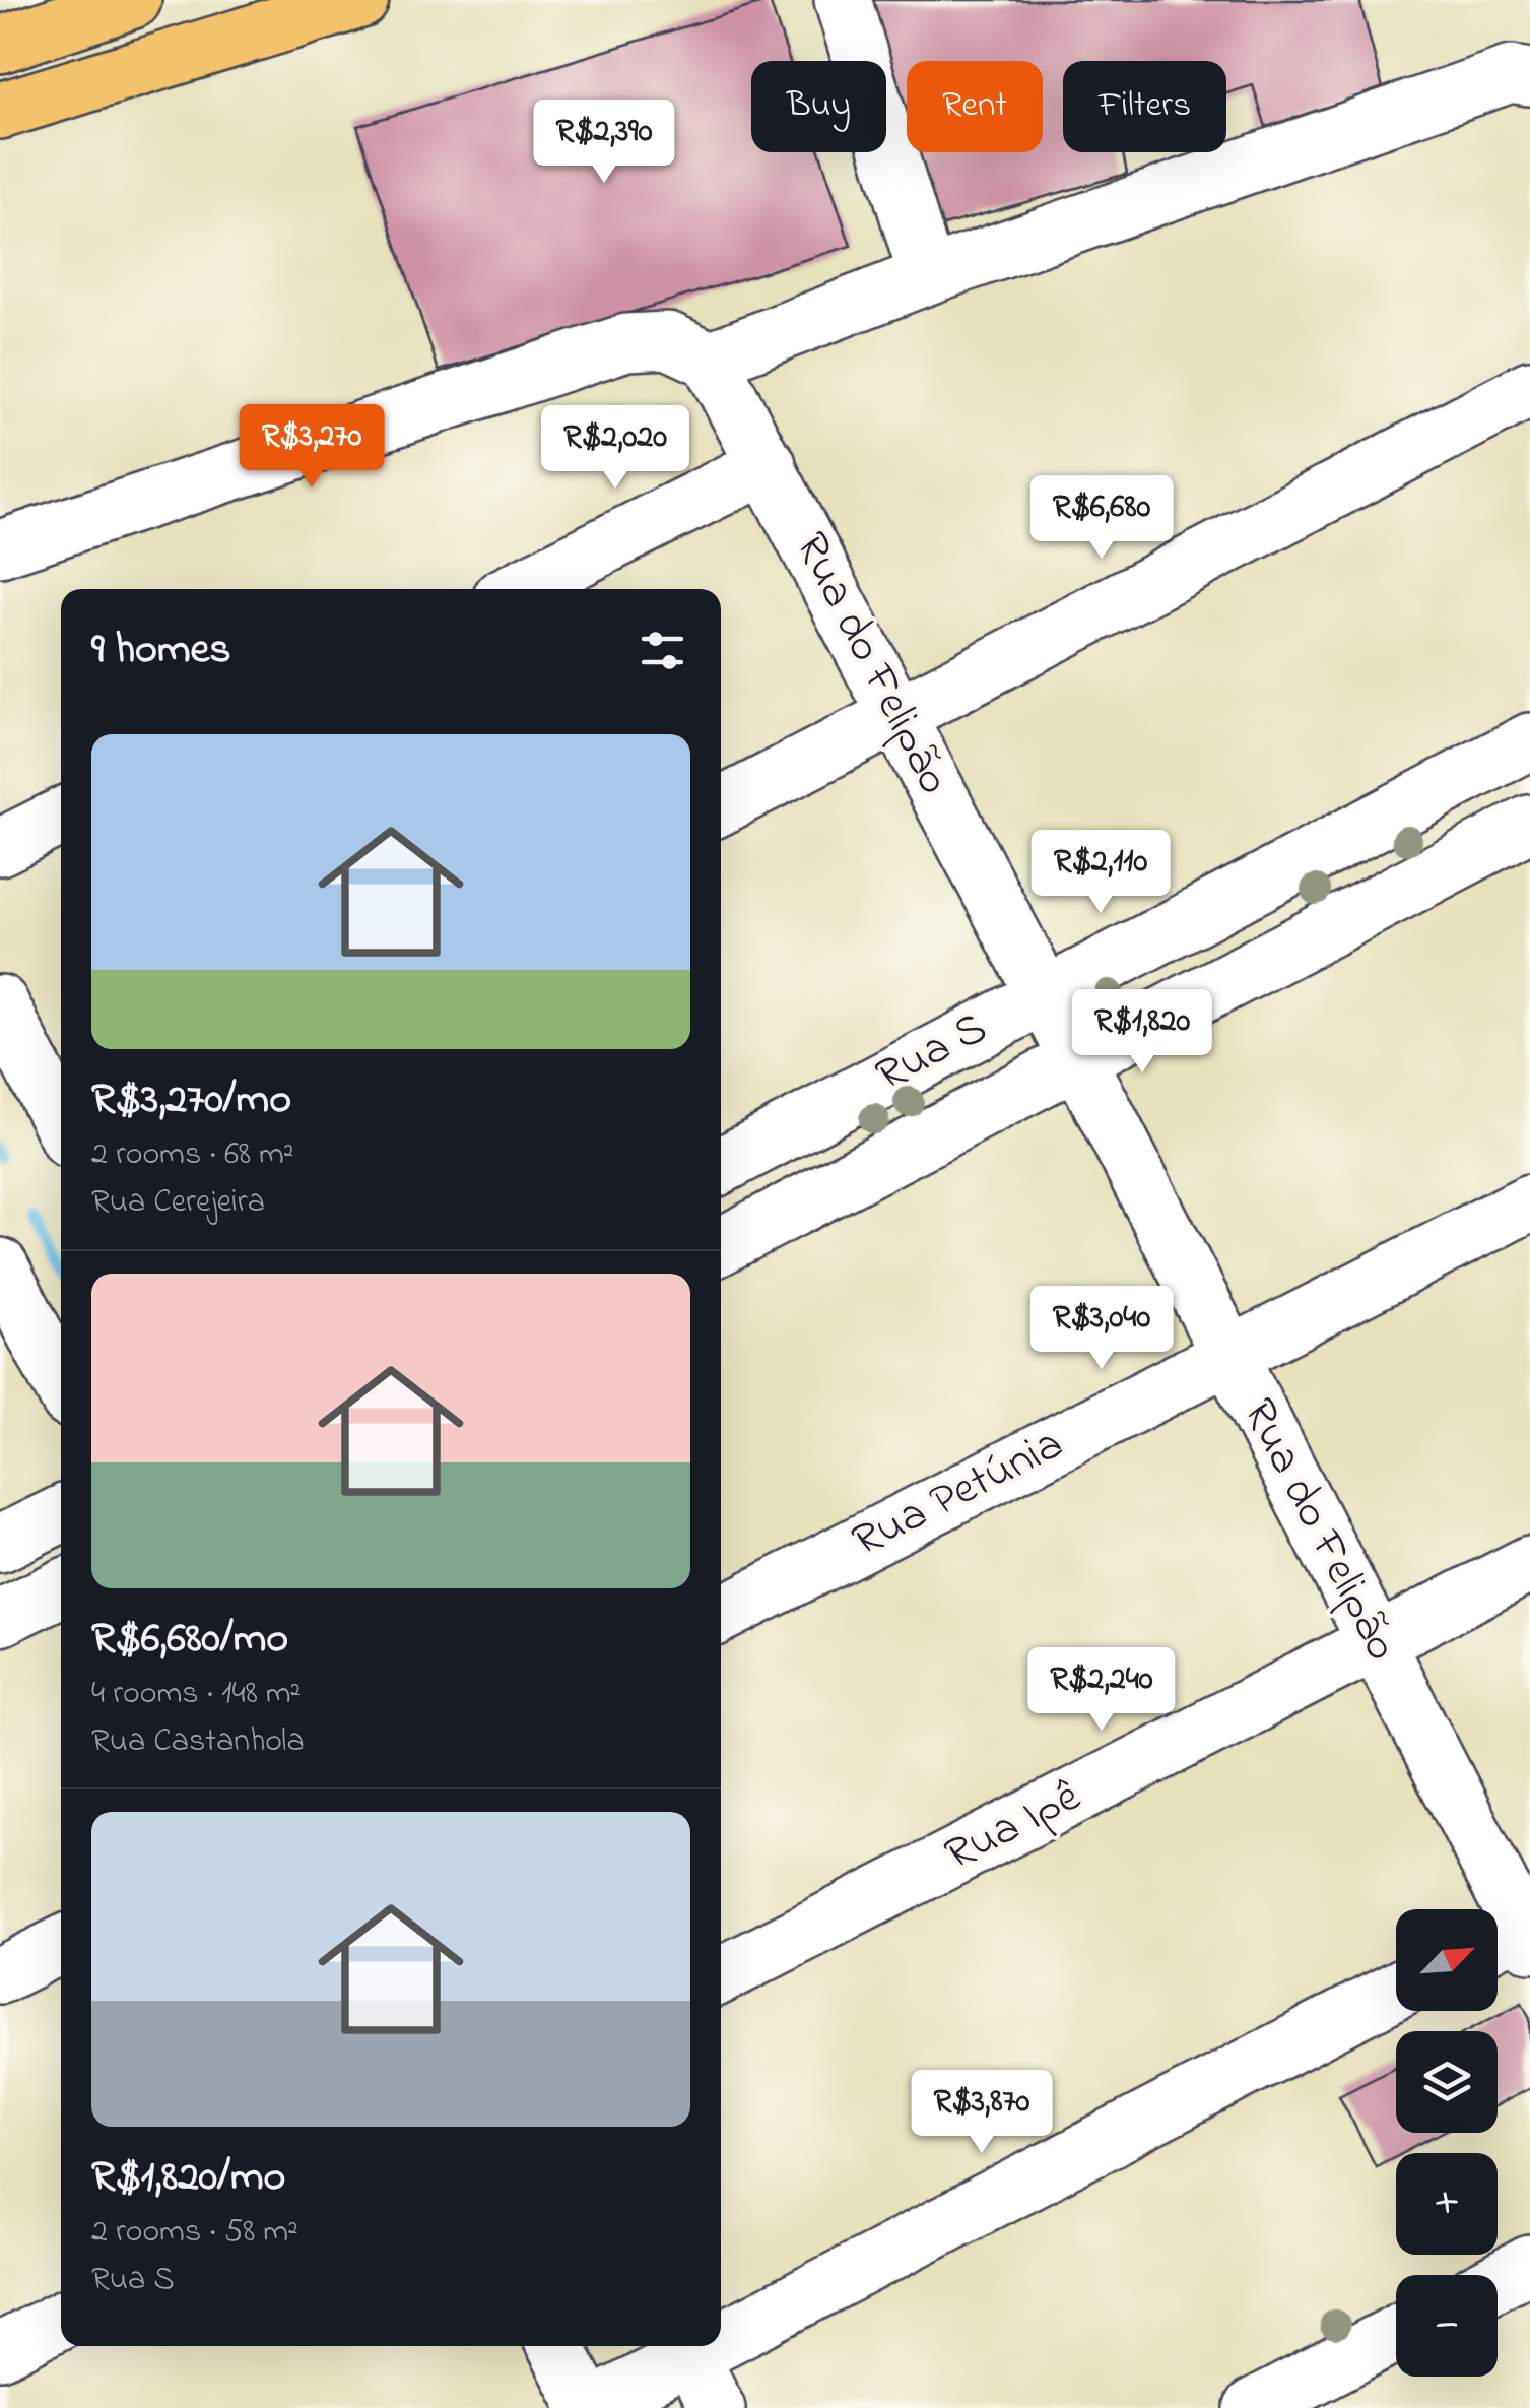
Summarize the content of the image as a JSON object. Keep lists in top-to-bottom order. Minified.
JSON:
{"streets":{"street":["Rua do Felipão","Rua S","Rua Petúnia","Rua Ipê"]},"crossings":[["Rua do Felipão","Rua S"],["Rua do Felipão","Rua Petúnia"],["Rua do Felipão","Rua Ipê"]],"north":"top right","page":{"chip":["Buy","Rent","Filters"],"price":["R$2,390","R$3,270","R$2,020","R$6,680","R$2,110","R$1,820","R$3,040","R$2,240","R$3,870"],"heading":"9 homes","list":[{"name":"R$3,270/mo","note":"2 rooms · 68 m² · Rua Cerejeira"},{"name":"R$6,680/mo","note":"4 rooms · 148 m² · Rua Castanhola"},{"name":"R$1,820/mo","note":"2 rooms · 58 m² · Rua S"}],"map_buttons":["+","−"]}}
